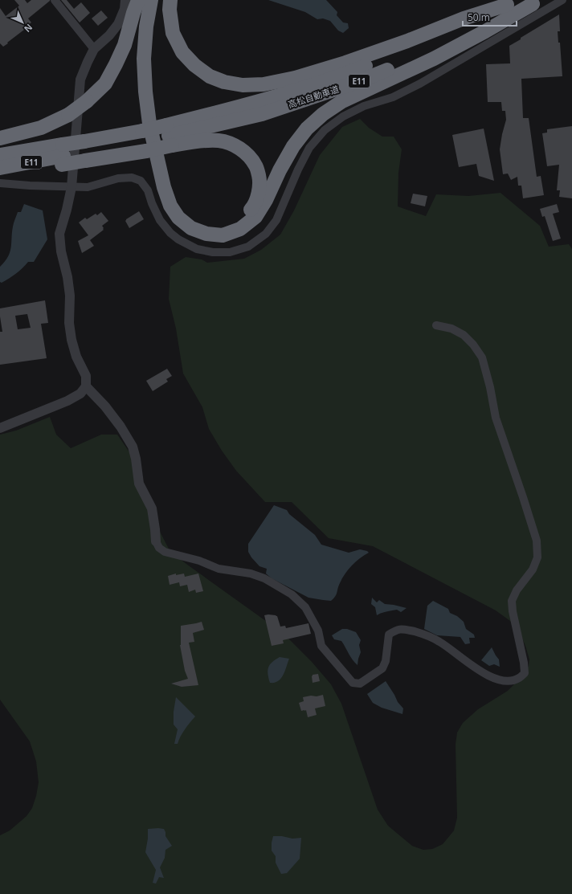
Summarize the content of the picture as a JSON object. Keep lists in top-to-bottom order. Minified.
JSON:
{"streets":{"highway":["E11","高松自動車道"]},"crossings":[["E11","高松自動車道"]],"scale_bar":"50 m","north":"bottom right"}
